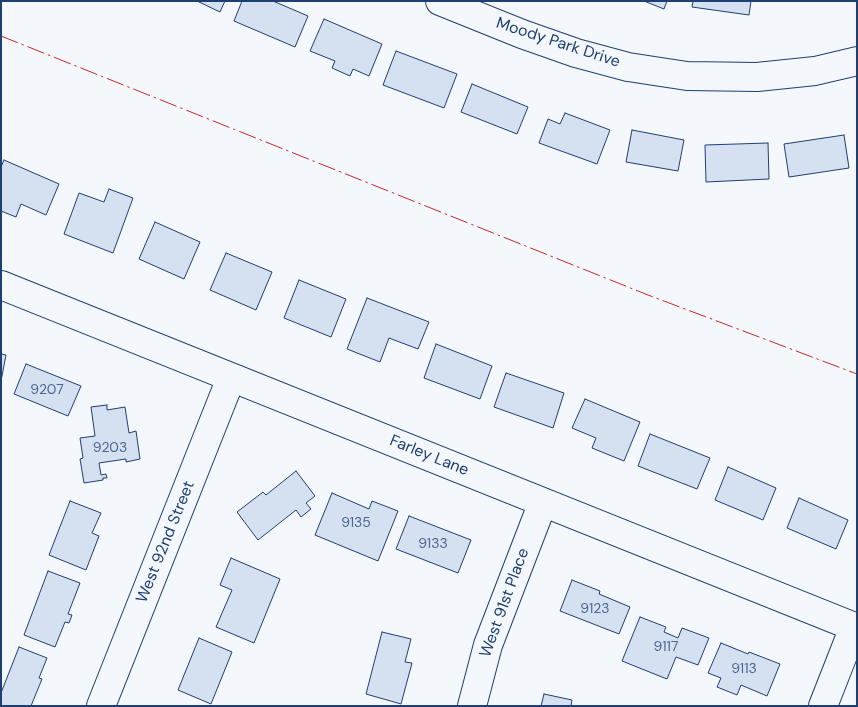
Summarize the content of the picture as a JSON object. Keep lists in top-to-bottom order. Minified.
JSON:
{"streets":{"street":["Moody Park Drive","Farley Lane","West 92nd Street","West 91st Place"]},"crossings":[["Farley Lane","West 92nd Street"],["Farley Lane","West 91st Place"]],"house_numbers":["9207","9203","9135","9133","9123","9117","9113"]}
